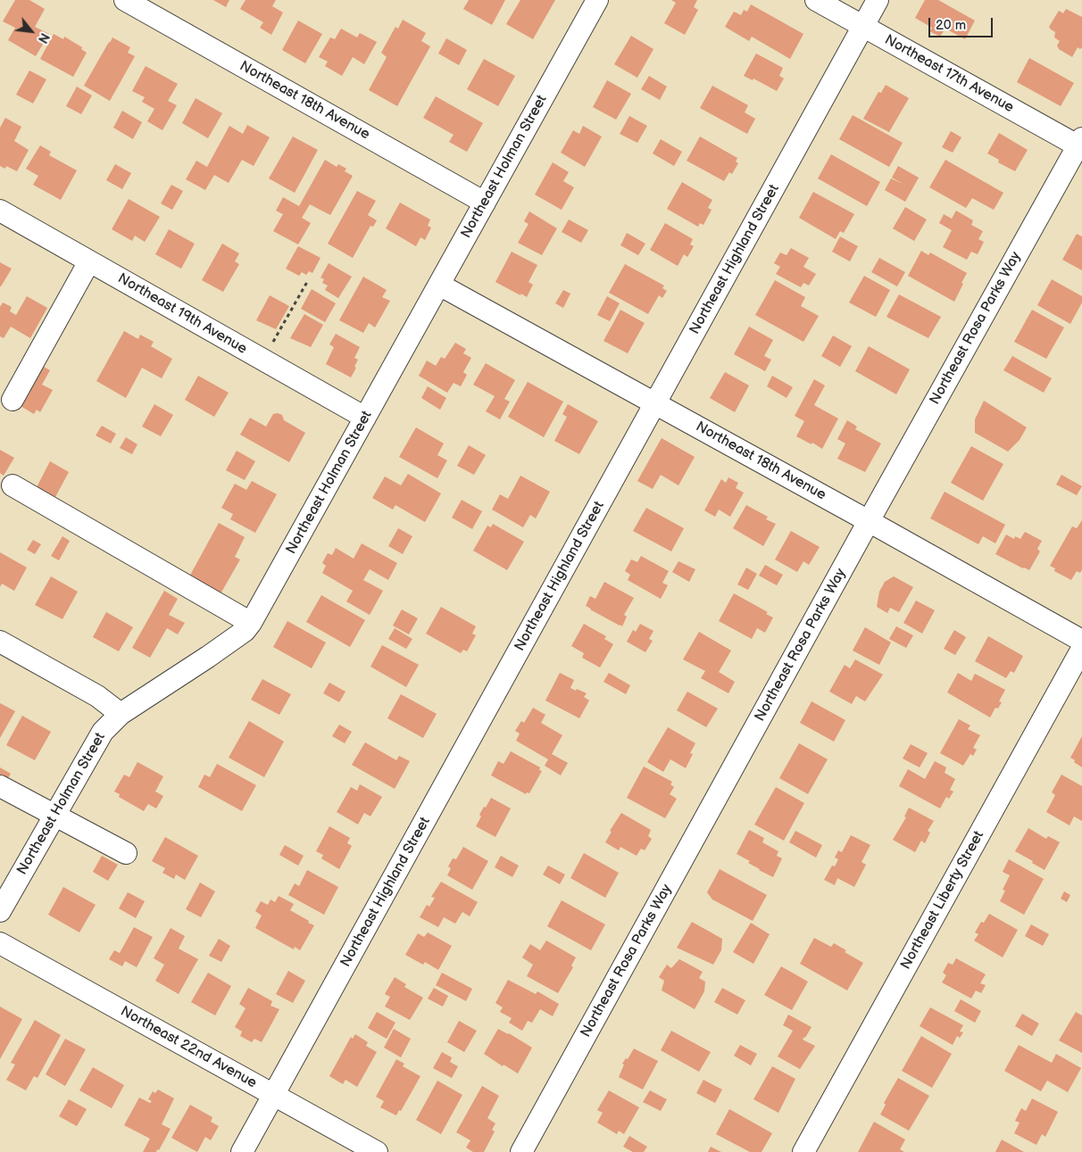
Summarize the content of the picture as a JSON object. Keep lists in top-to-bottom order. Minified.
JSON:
{"streets":{"street":["Northeast 17th Avenue","Northeast 18th Avenue","Northeast Holman Street","Northeast Highland Street","Northeast 19th Avenue","Northeast Rosa Parks Way","Northeast Liberty Street","Northeast 22nd Avenue"]},"crossings":[["Northeast 17th Avenue","Northeast Highland Street"],["Northeast 17th Avenue","Northeast Rosa Parks Way"],["Northeast 18th Avenue","Northeast Holman Street"],["Northeast 18th Avenue","Northeast Highland Street"],["Northeast 18th Avenue","Northeast Rosa Parks Way"],["Northeast Holman Street","Northeast 19th Avenue"],["Northeast Highland Street","Northeast 22nd Avenue"]],"scale_bar":"20 m","north":"bottom right"}
